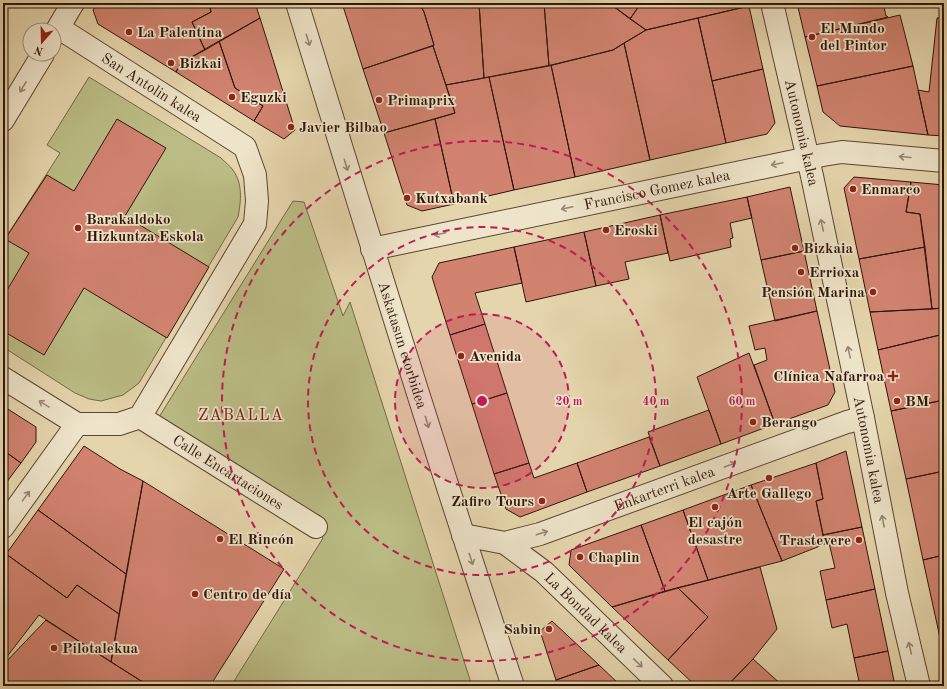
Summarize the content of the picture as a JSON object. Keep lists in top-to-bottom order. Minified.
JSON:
{"streets":{"street":["San Antolin kalea","Autonomia kalea","Francisco Gomez kalea","Askatasun etorbidea","Calle Encartaciones","Enkarterri kalea","La Bondad kalea"]},"crossings":[["San Antolin kalea","Calle Encartaciones"],["Autonomia kalea","Francisco Gomez kalea"],["Autonomia kalea","Enkarterri kalea"],["Francisco Gomez kalea","Askatasun etorbidea"],["Askatasun etorbidea","Enkarterri kalea"],["Enkarterri kalea","La Bondad kalea"]],"one_way":["Autonomia kalea","Francisco Gomez kalea","Askatasun etorbidea","Enkarterri kalea","La Bondad kalea"],"districts":["ZABALLA"],"places":{"other":["La Palentina","El Mundo del Pintor","Bizkai","Eguzki","Primaprix","Javier Bilbao","Enmarco","Kutxabank","Barakaldoko Hizkuntza Eskola","Eroski","Bizkaia","Errioxa","Pensión Marina","Avenida","BM","Berango","Arte Gallego","Zafiro Tours","El cajón desastre","El Rincón","Trastevere","Chaplin","Centro de día","Sabin","Pilotalekua"],"health":["Clínica Nafarroa"]},"north":"bottom","rings":["20 m","40 m","60 m"]}
